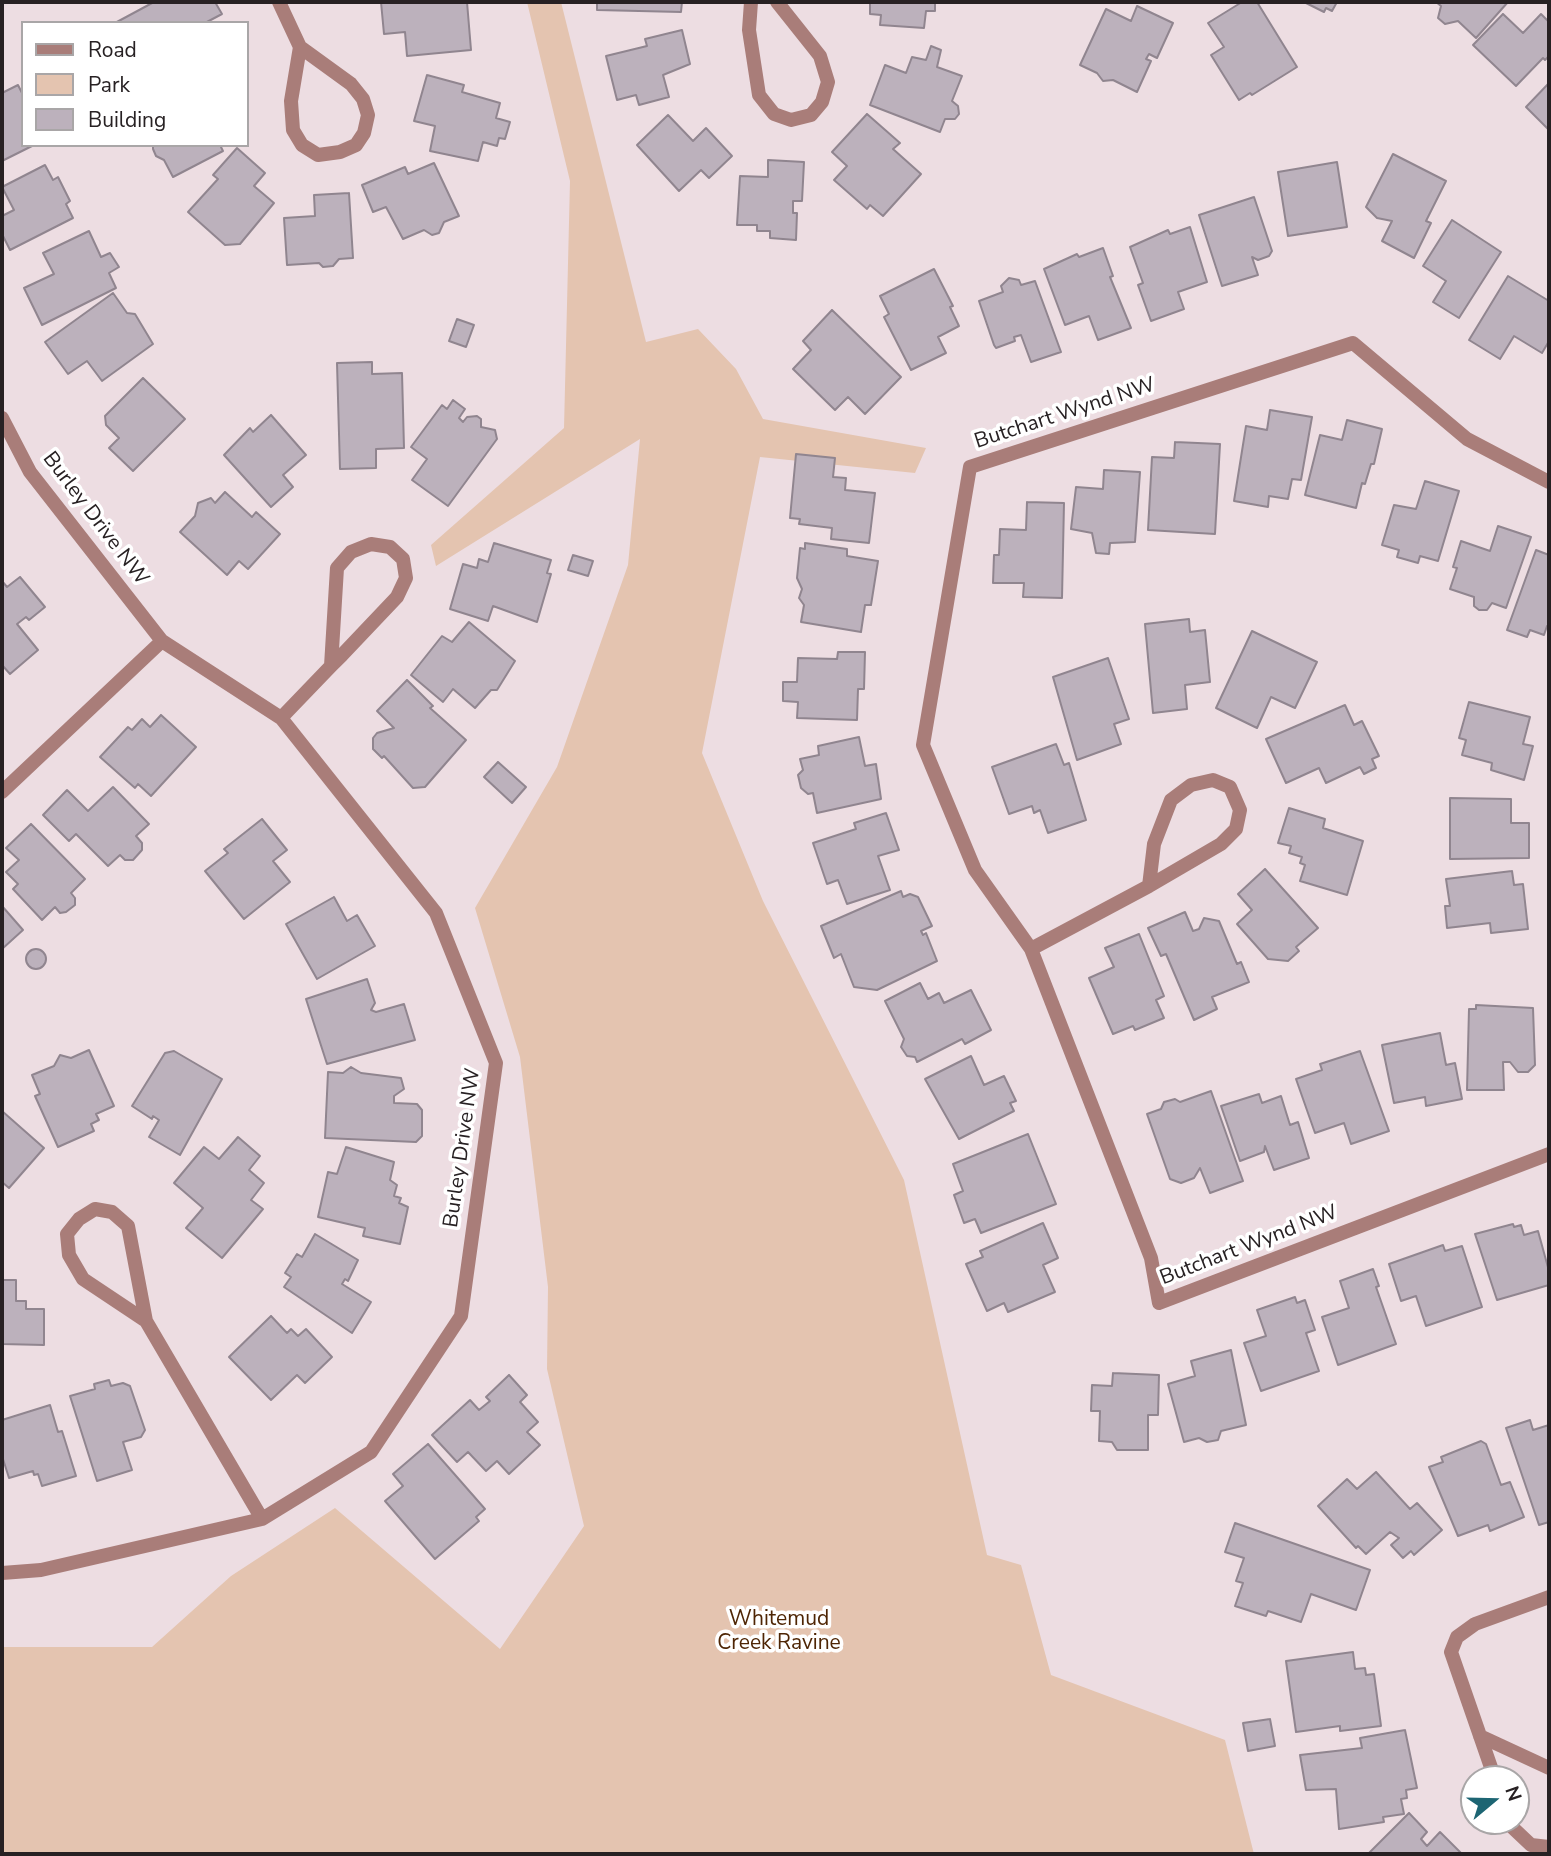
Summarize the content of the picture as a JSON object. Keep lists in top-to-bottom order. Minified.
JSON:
{"streets":{"street":["Butchart Wynd NW","Burley Drive NW"]},"parks":["Whitemud Creek Ravine"],"legend":["Road","Park","Building"],"north":"right"}
